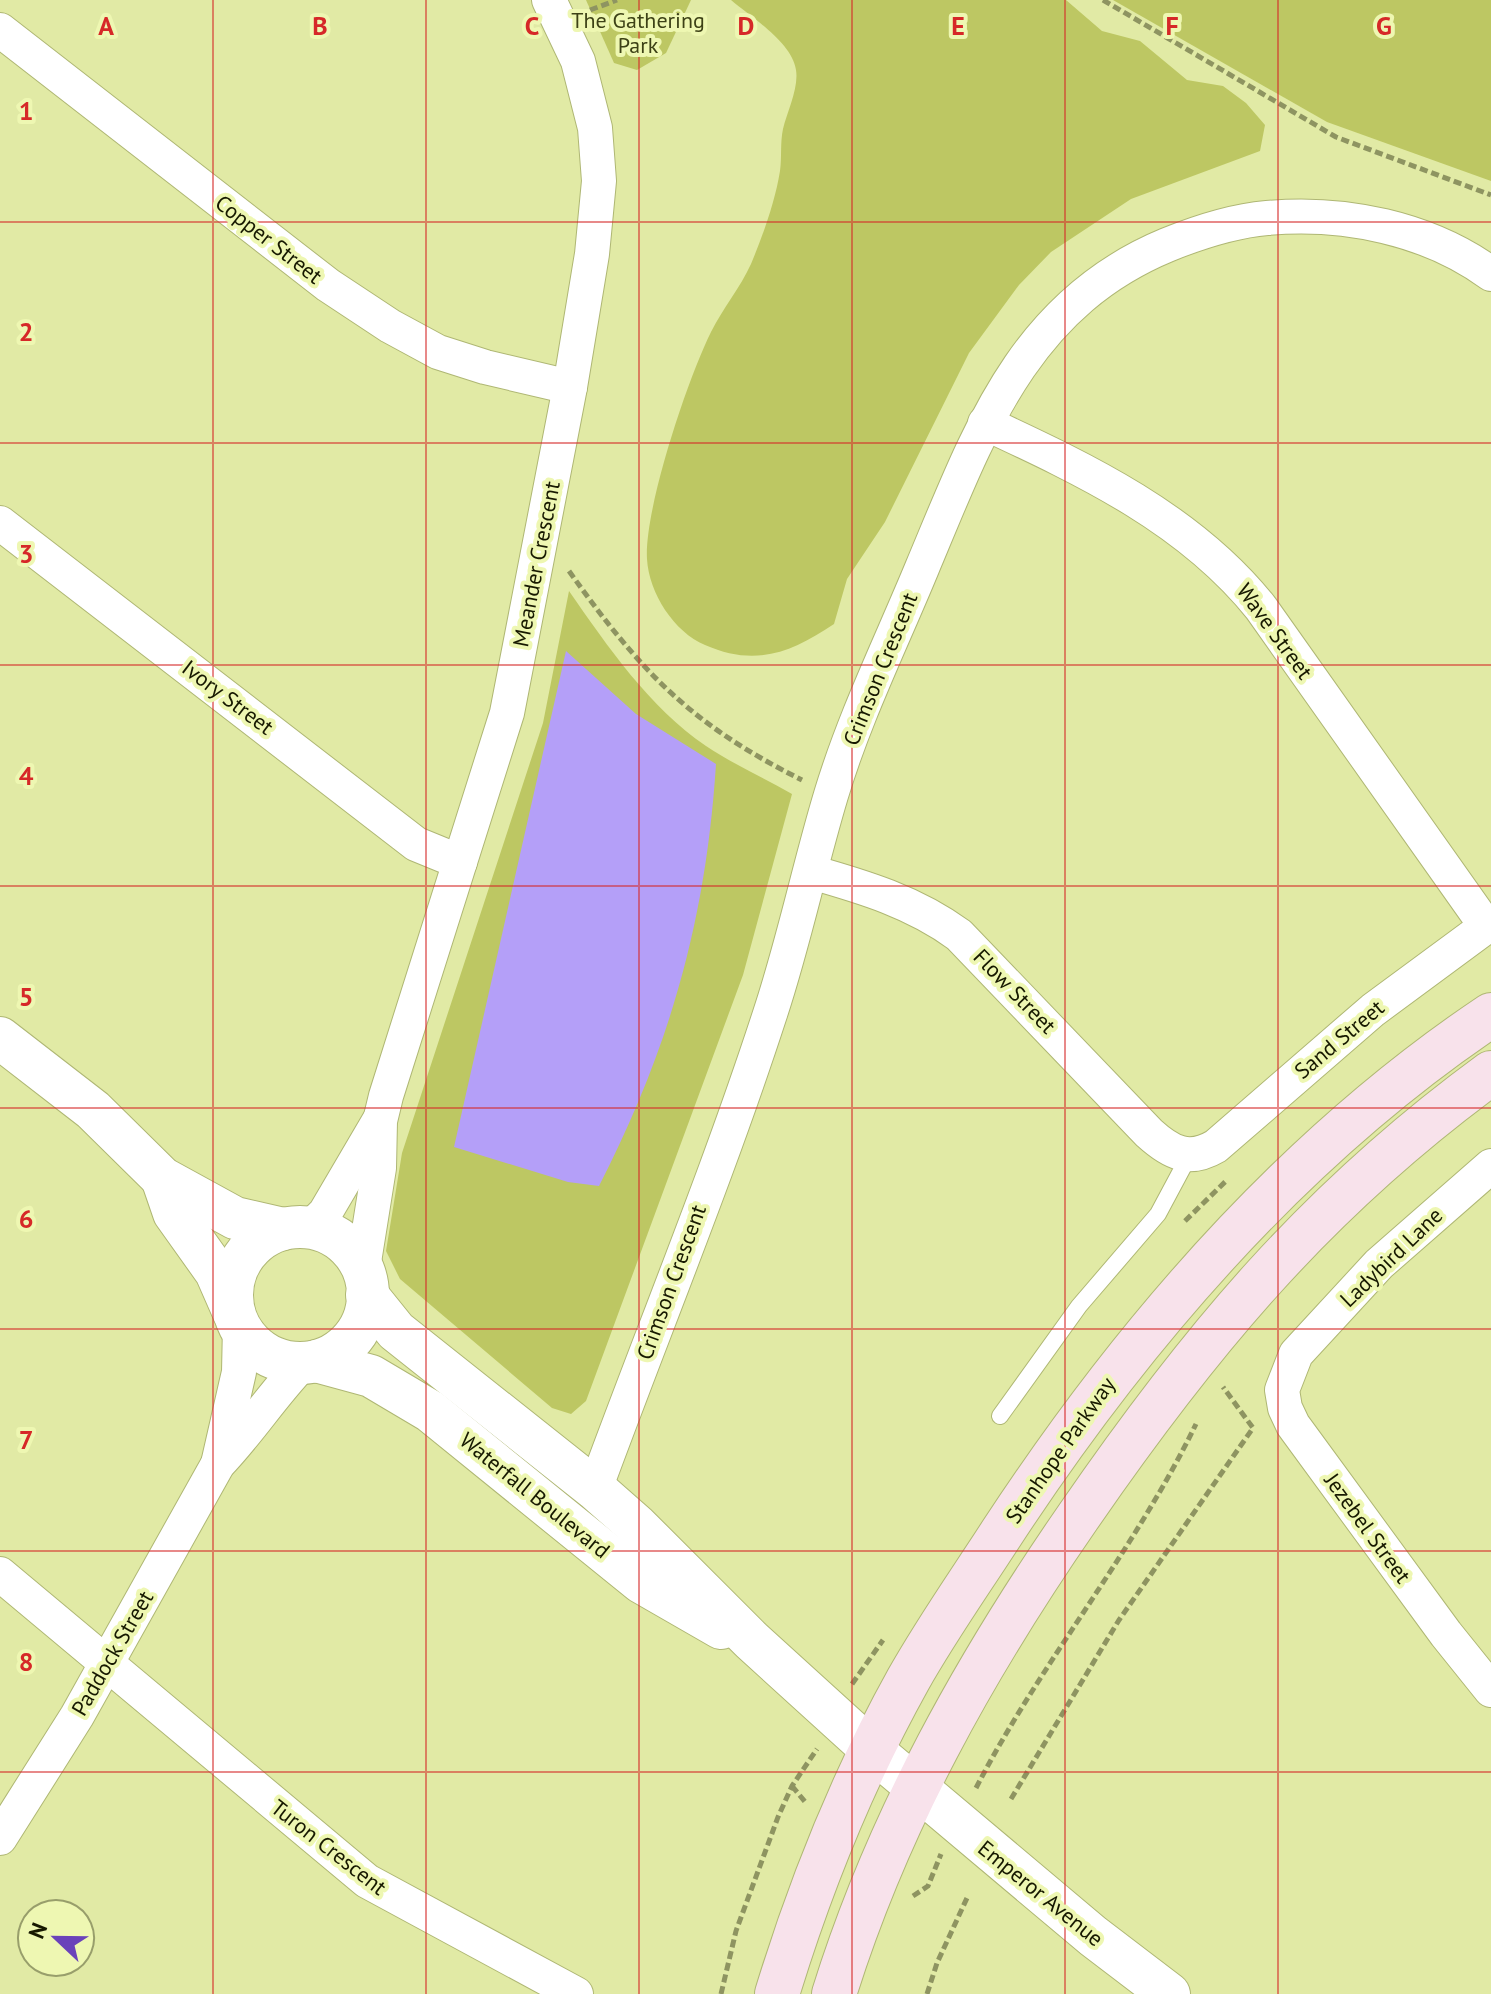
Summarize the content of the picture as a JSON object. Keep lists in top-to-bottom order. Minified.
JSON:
{"streets":{"main road":["Stanhope Parkway"],"street":["Copper Street","Meander Crescent","Wave Street","Crimson Crescent","Ivory Street","Flow Street","Sand Street","Ladybird Lane","Waterfall Boulevard","Jezebel Street","Paddock Street","Turon Crescent","Emperor Avenue"]},"crossings":[["Copper Street","Meander Crescent"],["Meander Crescent","Ivory Street"],["Meander Crescent","Waterfall Boulevard"],["Meander Crescent","Paddock Street"],["Wave Street","Crimson Crescent"],["Wave Street","Sand Street"],["Crimson Crescent","Flow Street"],["Crimson Crescent","Waterfall Boulevard"],["Flow Street","Sand Street"],["Ladybird Lane","Jezebel Street"],["Stanhope Parkway","Waterfall Boulevard"],["Waterfall Boulevard","Paddock Street"],["Waterfall Boulevard","Emperor Avenue"],["Paddock Street","Turon Crescent"]],"parks":["The Gathering Park"],"north":"left","grid":{"columns":["A","B","C","D","E","F","G"],"rows":["1","2","3","4","5","6","7","8"]}}
